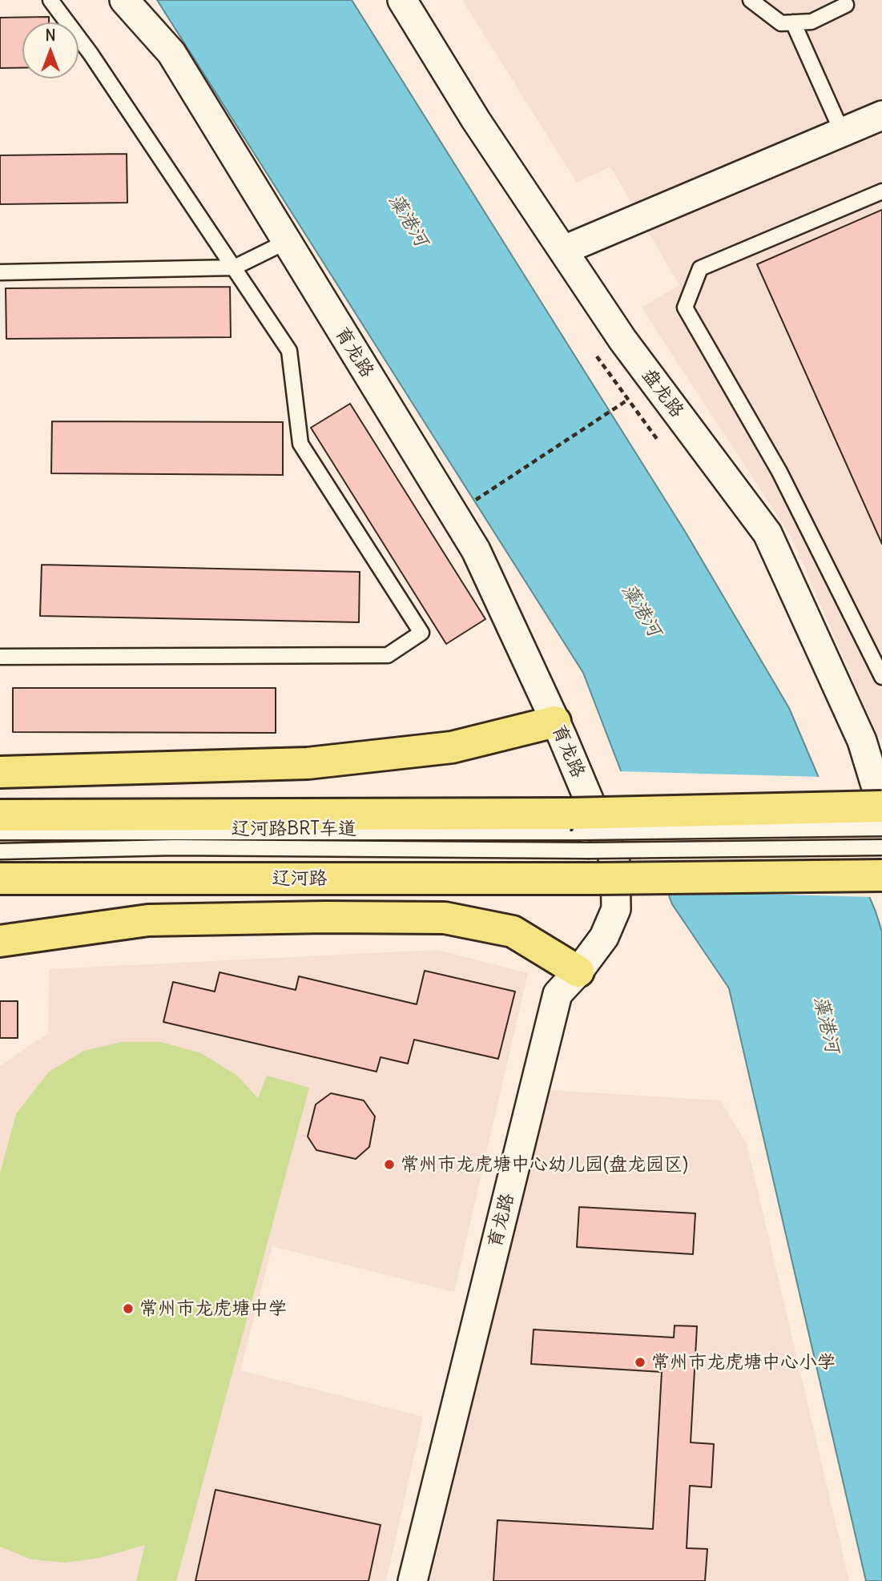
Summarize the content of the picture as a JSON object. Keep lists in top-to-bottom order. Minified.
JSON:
{"streets":{"main road":["辽河路"],"street":["育龙路","盘龙路"],"lane":["辽河路BRT车道"]},"water":["藻港河"],"places":["常州市龙虎塘中心幼儿园(盘龙园区)","常州市龙虎塘中学","常州市龙虎塘中心小学"],"north":"top"}
